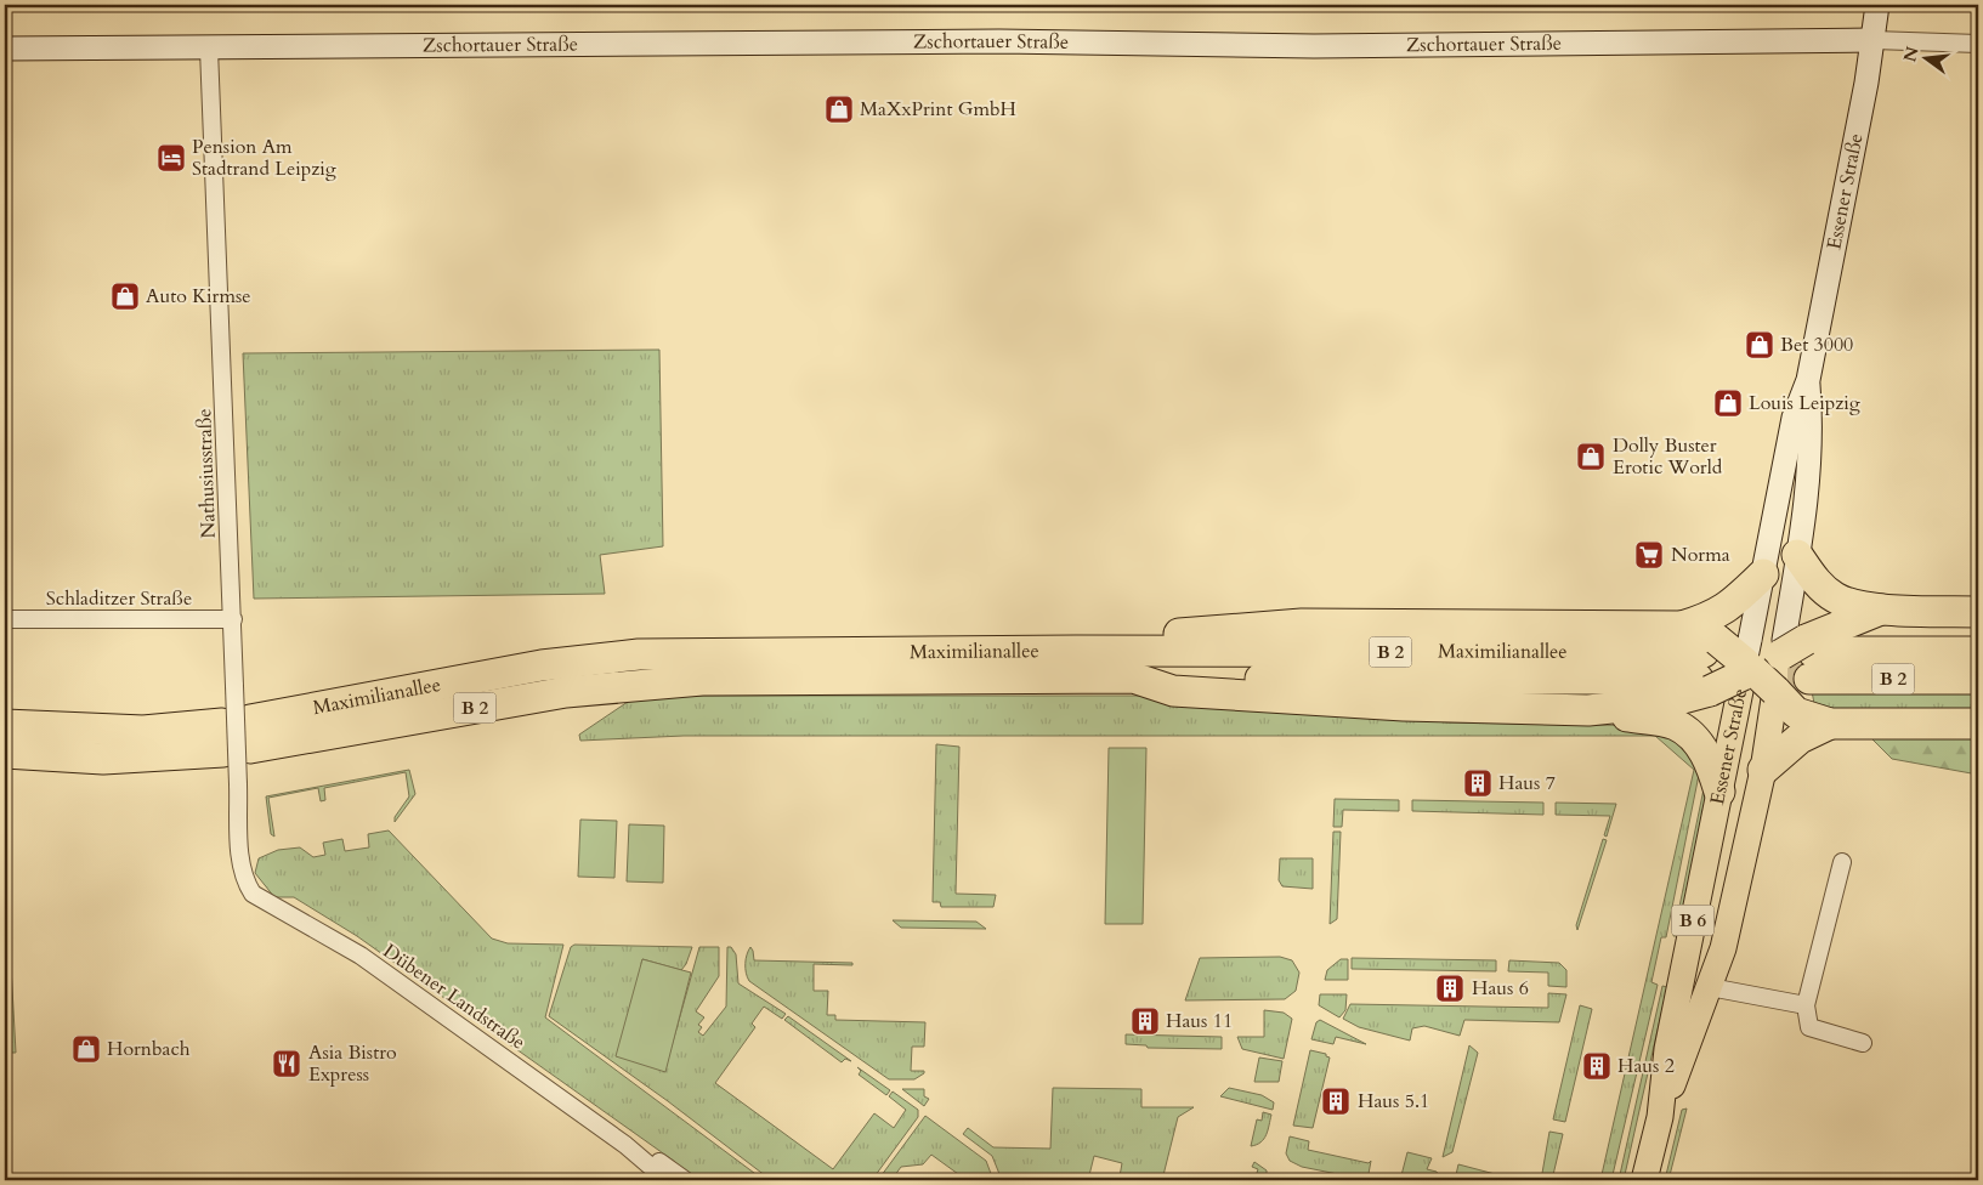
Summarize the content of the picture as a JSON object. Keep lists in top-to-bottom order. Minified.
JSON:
{"streets":{"highway":["Maximilianallee","B 2"],"main road":["Essener Straße","B 6"],"street":["Zschortauer Straße","Nathusiusstraße","Schladitzer Straße","Dübener Landstraße"]},"crossings":[["Zschortauer Straße","Essener Straße"],["Zschortauer Straße","Nathusiusstraße"],["Essener Straße","B 2"],["Nathusiusstraße","Schladitzer Straße"],["Nathusiusstraße","Dübener Landstraße"],["Maximilianallee","B 2"]],"places":{"shop":["MaXxPrint GmbH","Auto Kirmse","Bet 3000","Louis Leipzig","Dolly Buster Erotic World","Hornbach"],"hotel":["Pension Am Stadtrand Leipzig"],"supermarket":["Norma"],"building":["Haus 7","Haus 6","Haus 11","Haus 2","Haus 5.1"],"restaurant":["Asia Bistro Express"]},"north":"left"}
